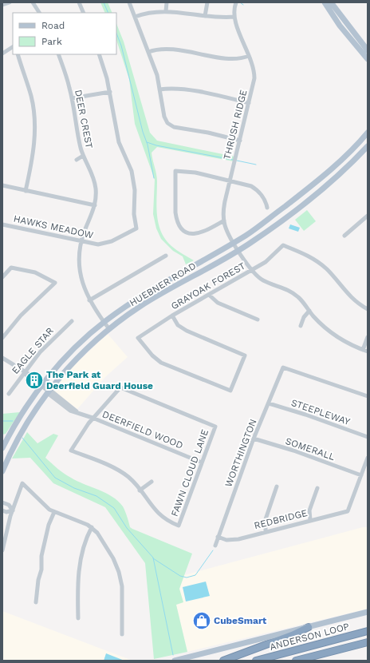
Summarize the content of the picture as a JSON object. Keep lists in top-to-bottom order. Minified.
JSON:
{"streets":{"highway":["ANDERSON LOOP"],"main road":["HUEBNER ROAD"],"street":["DEER CREST","THRUSH RIDGE","HAWKS MEADOW","GRAYOAK FOREST","EAGLE STAR","STEEPLEWAY","DEERFIELD WOOD","SOMERALL","WORTHINGTON","FAWN CLOUD LANE","REDBRIDGE"]},"crossings":[["DEER CREST","HAWKS MEADOW"],["DEER CREST","HUEBNER ROAD"],["THRUSH RIDGE","HUEBNER ROAD"],["THRUSH RIDGE","GRAYOAK FOREST"],["HUEBNER ROAD","DEERFIELD WOOD"],["EAGLE STAR","DEERFIELD WOOD"],["STEEPLEWAY","WORTHINGTON"],["DEERFIELD WOOD","FAWN CLOUD LANE"],["SOMERALL","WORTHINGTON"],["SOMERALL","REDBRIDGE"],["WORTHINGTON","REDBRIDGE"]],"places":{"building":["The Park at Deerfield Guard House"],"shop":["CubeSmart"]},"legend":["Road","Park"]}
